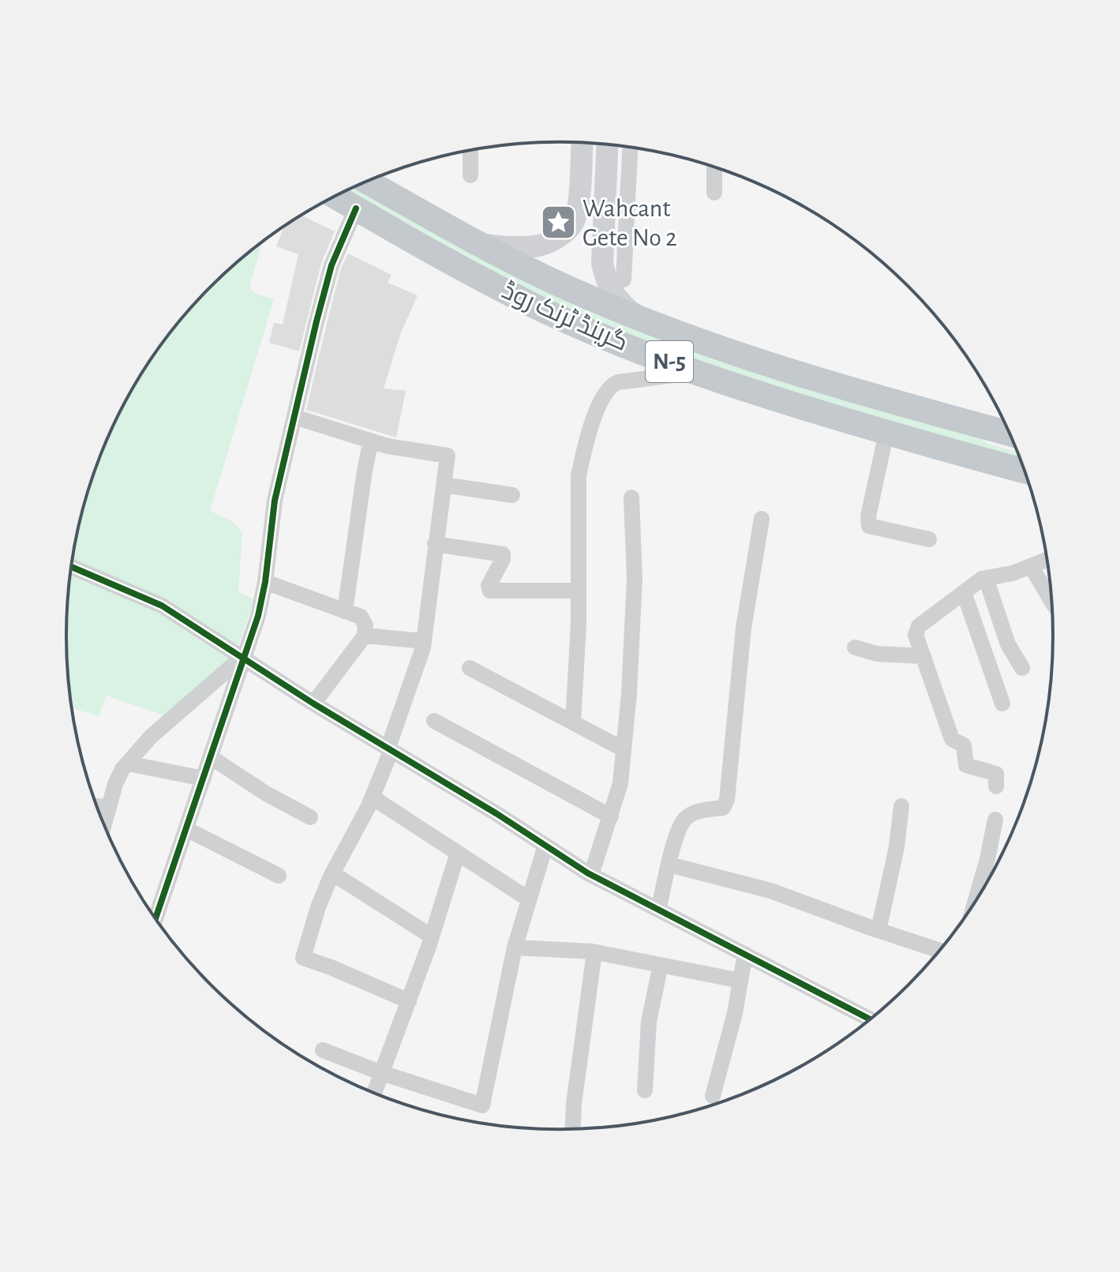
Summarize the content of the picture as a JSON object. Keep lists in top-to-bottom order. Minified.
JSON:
{"streets":{"highway":["گرینڈ ٹرنک روڈ","N-5"]},"places":{"place":["Wahcant Gete No 2"]}}
